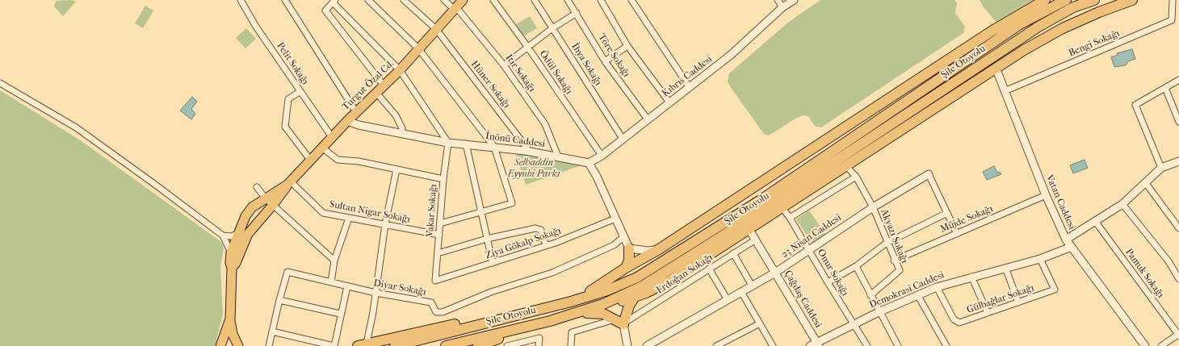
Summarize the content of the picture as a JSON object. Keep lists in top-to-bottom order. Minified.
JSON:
{"streets":{"highway":["Şile Otoyolu"],"main road":["Turgut Özal Cd."],"street":["Bengi Sokağı","Töre Sokağı","Pelit Sokağı","İhya Sokağı","Ödül Sokağı","Itır Sokağı","Kıbrıs Caddesi","Hüner Sokağı","İnönü Caddesi","Vatan Caddesi","Vakar Sokağı","Sultan Nigar Sokağı","Müjde Sokağı","23 Nisan Caddesi","Akyazı Sokağı","Ziya Gökalp Sokağı","Onur Sokağı","Pamuk Sokağı","Erdoğan Sokağı","Diyar Sokağı","Demokrasi Caddesi","Çağdaş Caddesi","Gülbağlar Sokağı"]},"crossings":[["Bengi Sokağı","Vatan Caddesi"],["Töre Sokağı","Kıbrıs Caddesi"],["Pelit Sokağı","Turgut Özal Cd."],["İhya Sokağı","Kıbrıs Caddesi"],["Ödül Sokağı","Kıbrıs Caddesi"],["Itır Sokağı","Turgut Özal Cd."],["Itır Sokağı","İnönü Caddesi"],["Kıbrıs Caddesi","İnönü Caddesi"],["Hüner Sokağı","Turgut Özal Cd."],["Hüner Sokağı","İnönü Caddesi"],["Turgut Özal Cd.","İnönü Caddesi"],["Turgut Özal Cd.","Sultan Nigar Sokağı"],["İnönü Caddesi","Vakar Sokağı"],["Vatan Caddesi","Müjde Sokağı"],["Vatan Caddesi","Demokrasi Caddesi"],["Vakar Sokağı","Sultan Nigar Sokağı"],["Vakar Sokağı","Ziya Gökalp Sokağı"],["Müjde Sokağı","23 Nisan Caddesi"],["Müjde Sokağı","Akyazı Sokağı"],["23 Nisan Caddesi","Akyazı Sokağı"],["23 Nisan Caddesi","Onur Sokağı"],["23 Nisan Caddesi","Çağdaş Caddesi"],["Onur Sokağı","Demokrasi Caddesi"],["Erdoğan Sokağı","Çağdaş Caddesi"],["Demokrasi Caddesi","Çağdaş Caddesi"],["Demokrasi Caddesi","Gülbağlar Sokağı"]],"parks":["Selhaddin Eyyubi Parkı"]}
